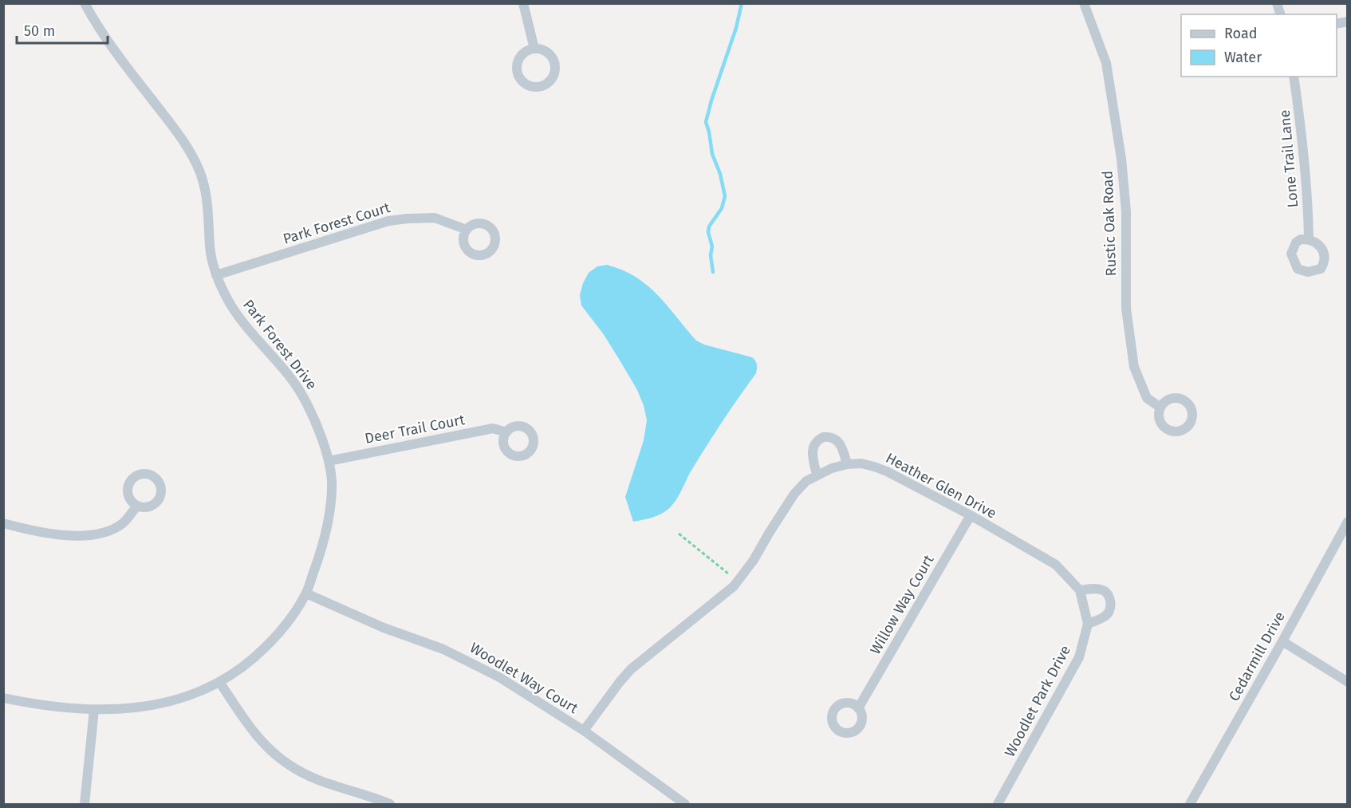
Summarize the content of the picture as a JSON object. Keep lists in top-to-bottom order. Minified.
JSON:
{"streets":{"street":["Lone Trail Lane","Park Forest Court","Rustic Oak Road","Park Forest Drive","Deer Trail Court","Heather Glen Drive","Willow Way Court","Cedarmill Drive","Woodlet Way Court","Woodlet Park Drive"]},"crossings":[["Park Forest Court","Park Forest Drive"],["Park Forest Drive","Deer Trail Court"],["Park Forest Drive","Woodlet Way Court"],["Heather Glen Drive","Willow Way Court"],["Heather Glen Drive","Woodlet Way Court"],["Heather Glen Drive","Woodlet Park Drive"]],"legend":["Road","Water"],"scale_bar":"50 m"}
